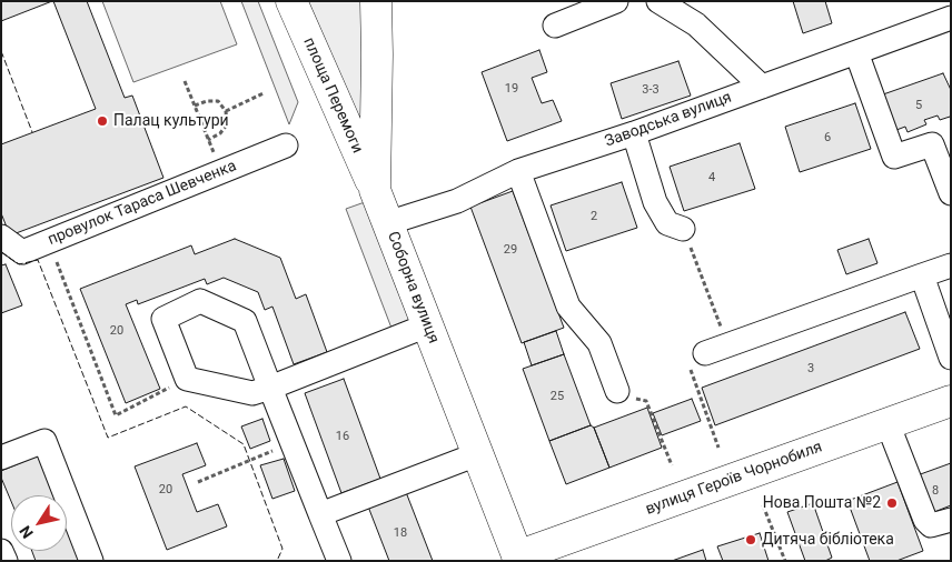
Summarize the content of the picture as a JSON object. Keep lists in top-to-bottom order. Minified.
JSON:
{"streets":{"main road":["площа Перемоги","Соборна вулиця","вулиця Героїв Чорнобиля"],"street":["Заводська вулиця","провулок Тараса Шевченка"]},"crossings":[["площа Перемоги","Соборна вулиця"],["Заводська вулиця","Соборна вулиця"],["Соборна вулиця","вулиця Героїв Чорнобиля"]],"places":["Палац культури","Нова Пошта №2","Дитяча бібліотека"],"house_numbers":["19","3-3","5","6","4","2","29","20","3","25","16","20","8","18"],"north":"bottom left"}
